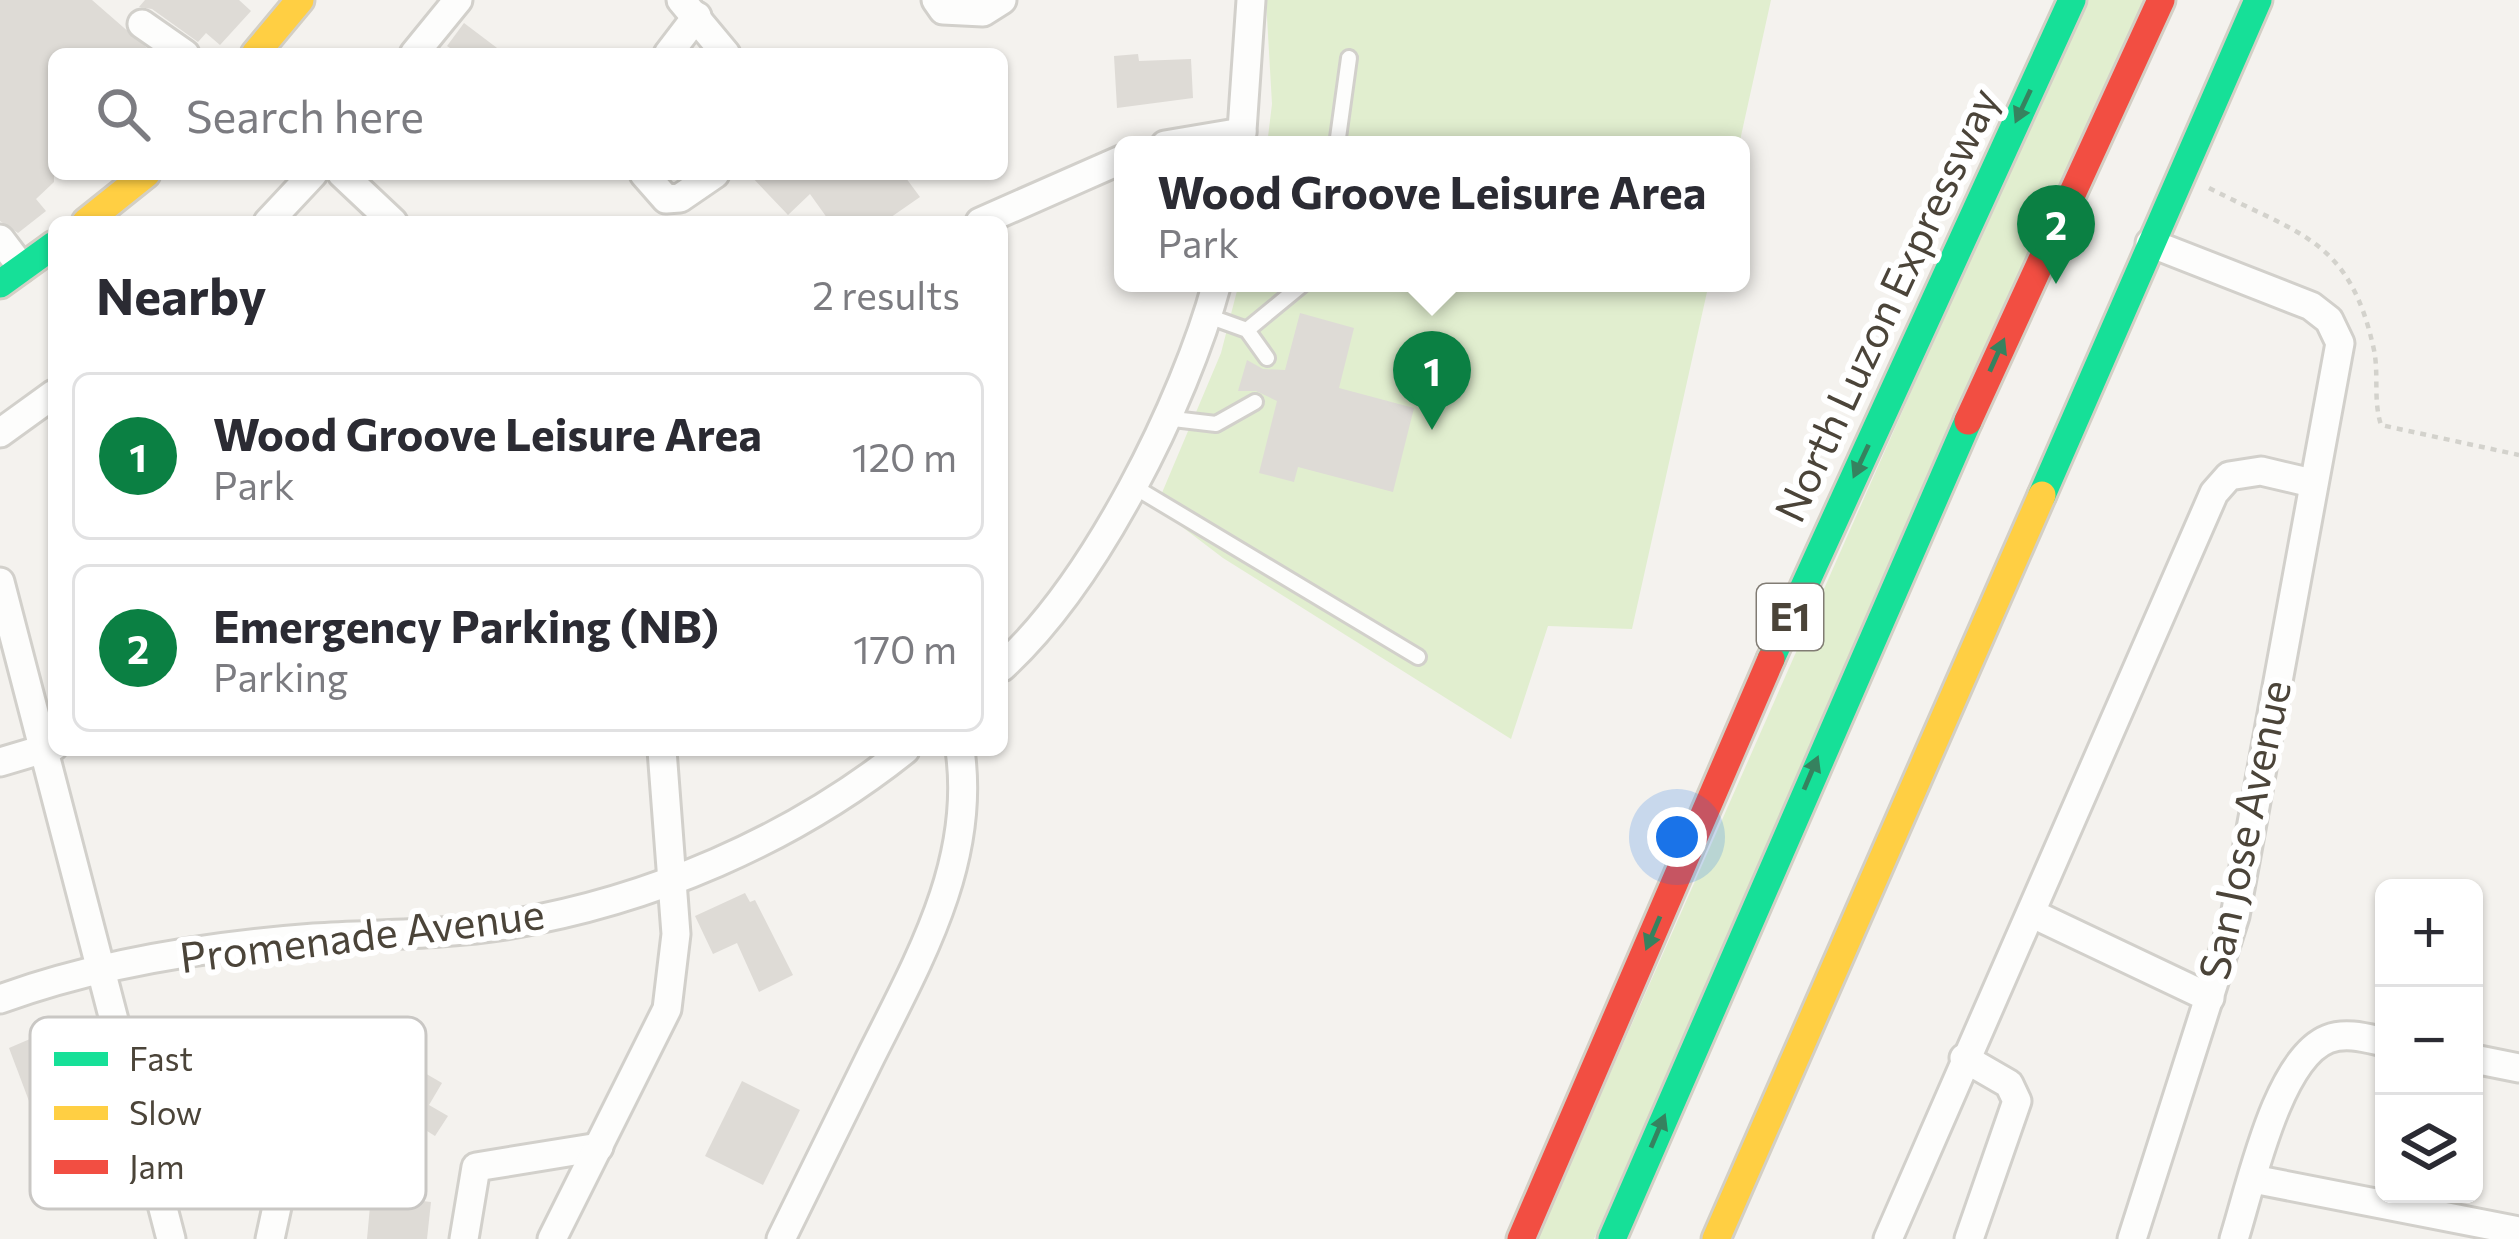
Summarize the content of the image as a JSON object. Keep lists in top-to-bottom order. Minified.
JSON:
{"streets":{"main road":["North Luzon Expressway","E1"],"street":["San Jose Avenue","Promenade Avenue"]},"legend":["Fast","Slow","Jam"],"page":{"search":"Search here","popup":["Wood Groove Leisure Area","Park"],"pins":["2","1"],"heading":["Nearby","2 results"],"list":[{"mark":"1","name":"Wood Groove Leisure Area","note":"Park","value":"120 m"},{"mark":"2","name":"Emergency Parking (NB)","note":"Parking","value":"170 m"}],"map_buttons":["+","−"]}}
